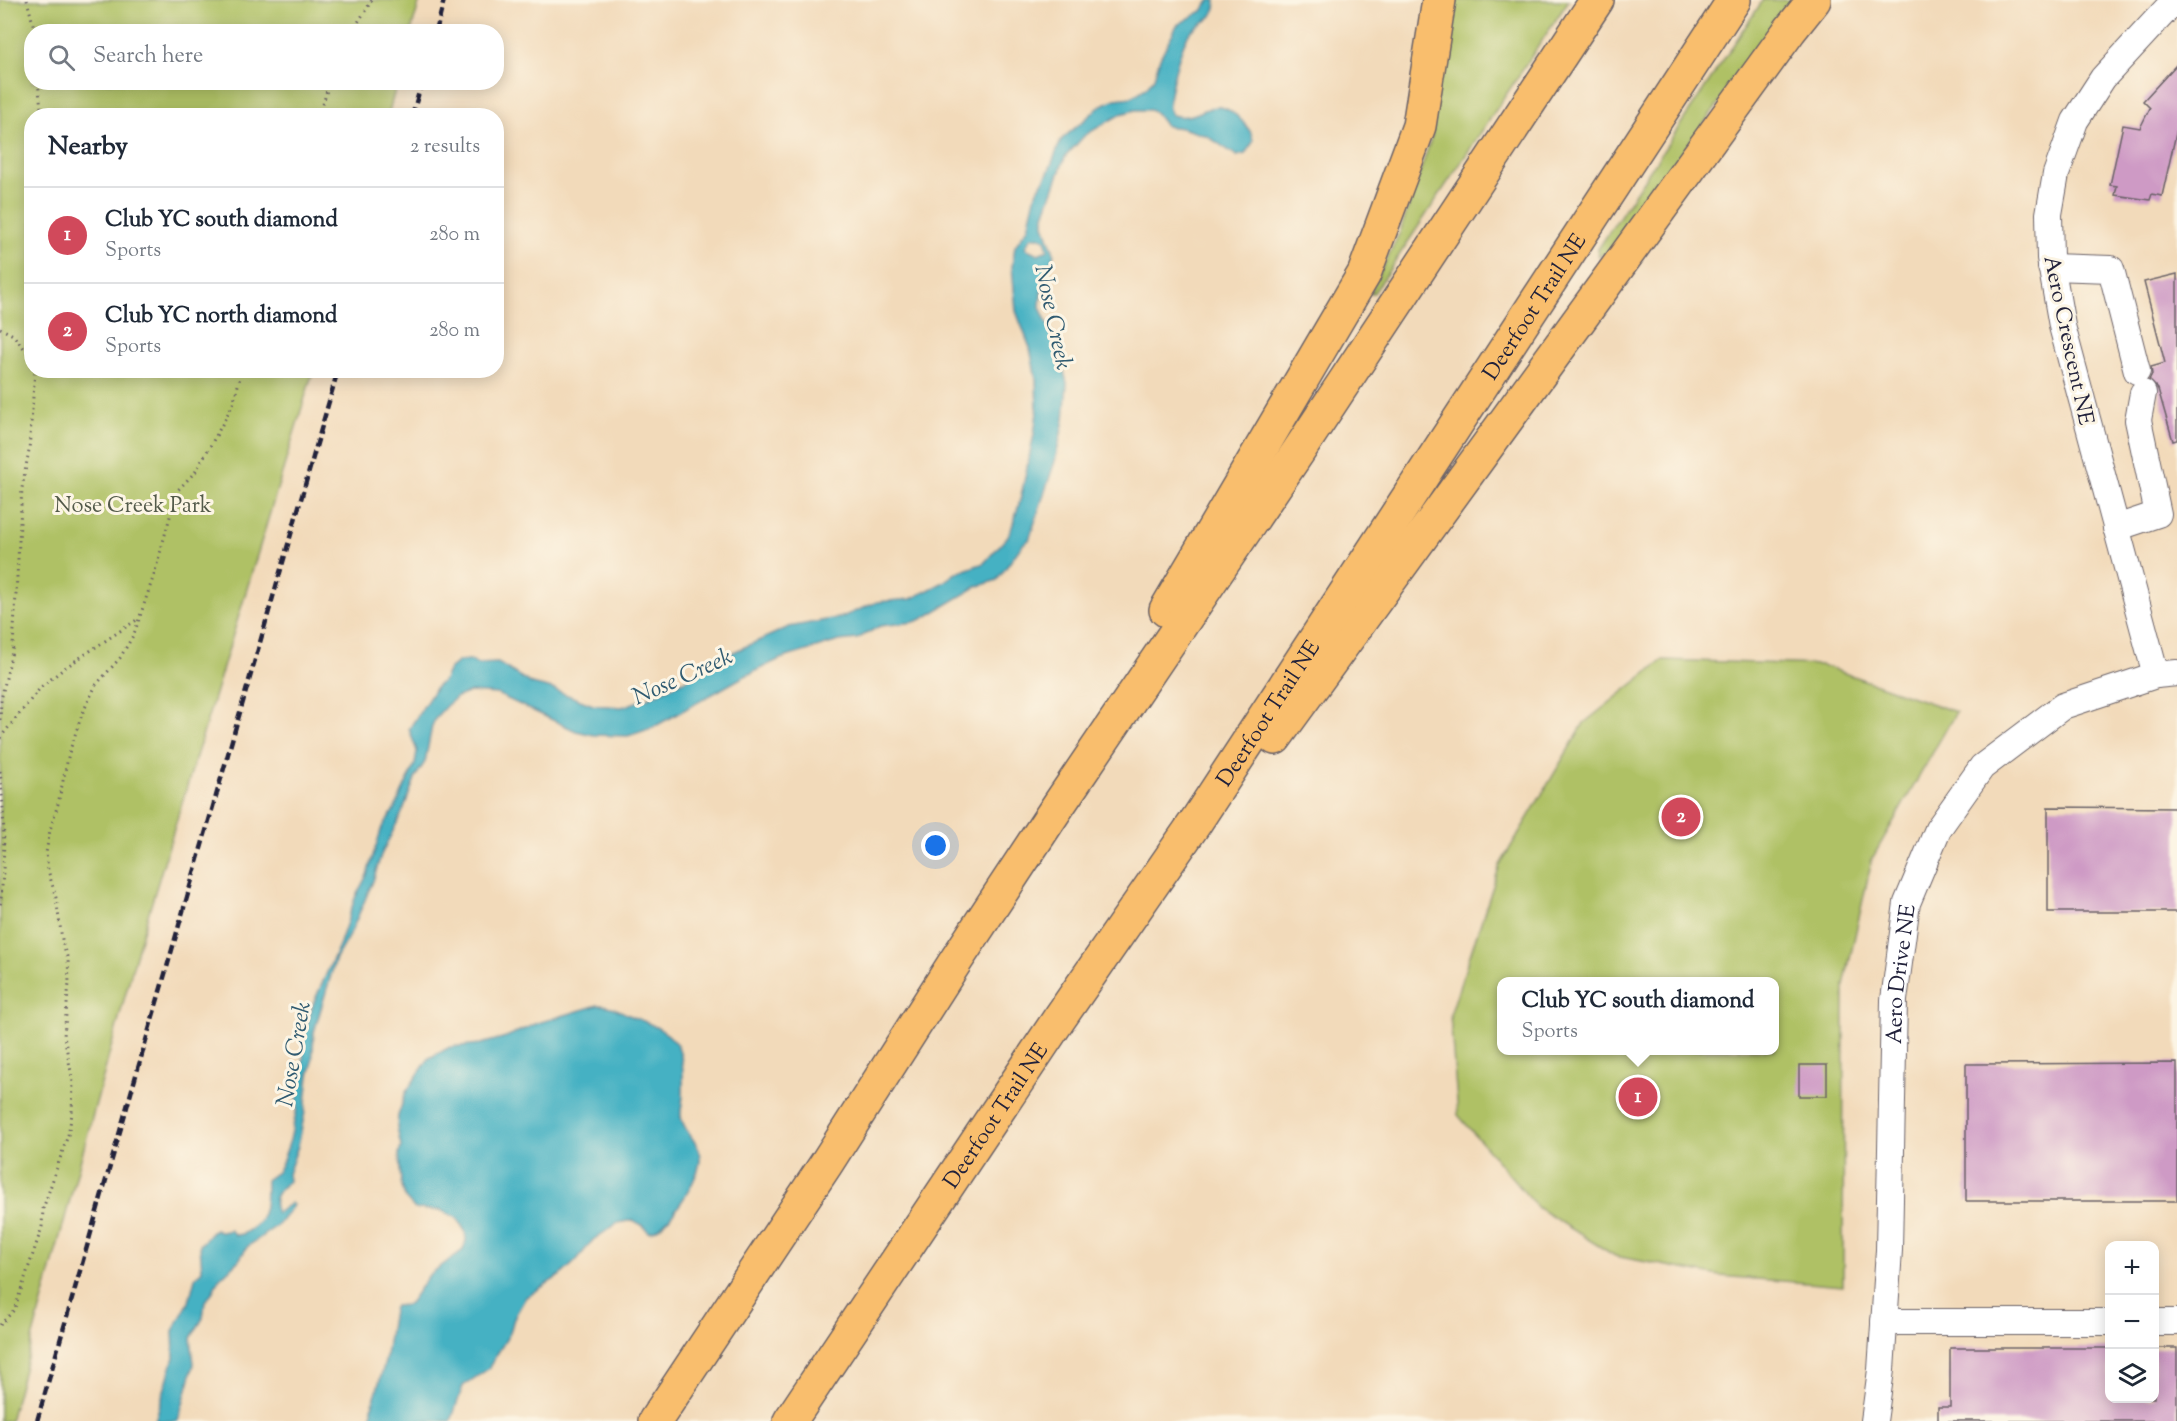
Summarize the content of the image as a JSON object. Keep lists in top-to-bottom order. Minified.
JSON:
{"streets":{"highway":["Deerfoot Trail NE"],"street":["Aero Crescent NE","Aero Drive NE"]},"crossings":[["Aero Crescent NE","Aero Drive NE"]],"water":["Nose Creek"],"parks":["Nose Creek Park"],"page":{"search":"Search here","heading":["Nearby","2 results"],"list":[{"mark":"1","name":"Club YC south diamond","note":"Sports","value":"280 m"},{"mark":"2","name":"Club YC north diamond","note":"Sports","value":"280 m"}],"pins":["2","1"],"popup":["Club YC south diamond","Sports"],"map_buttons":["+","−"]}}
